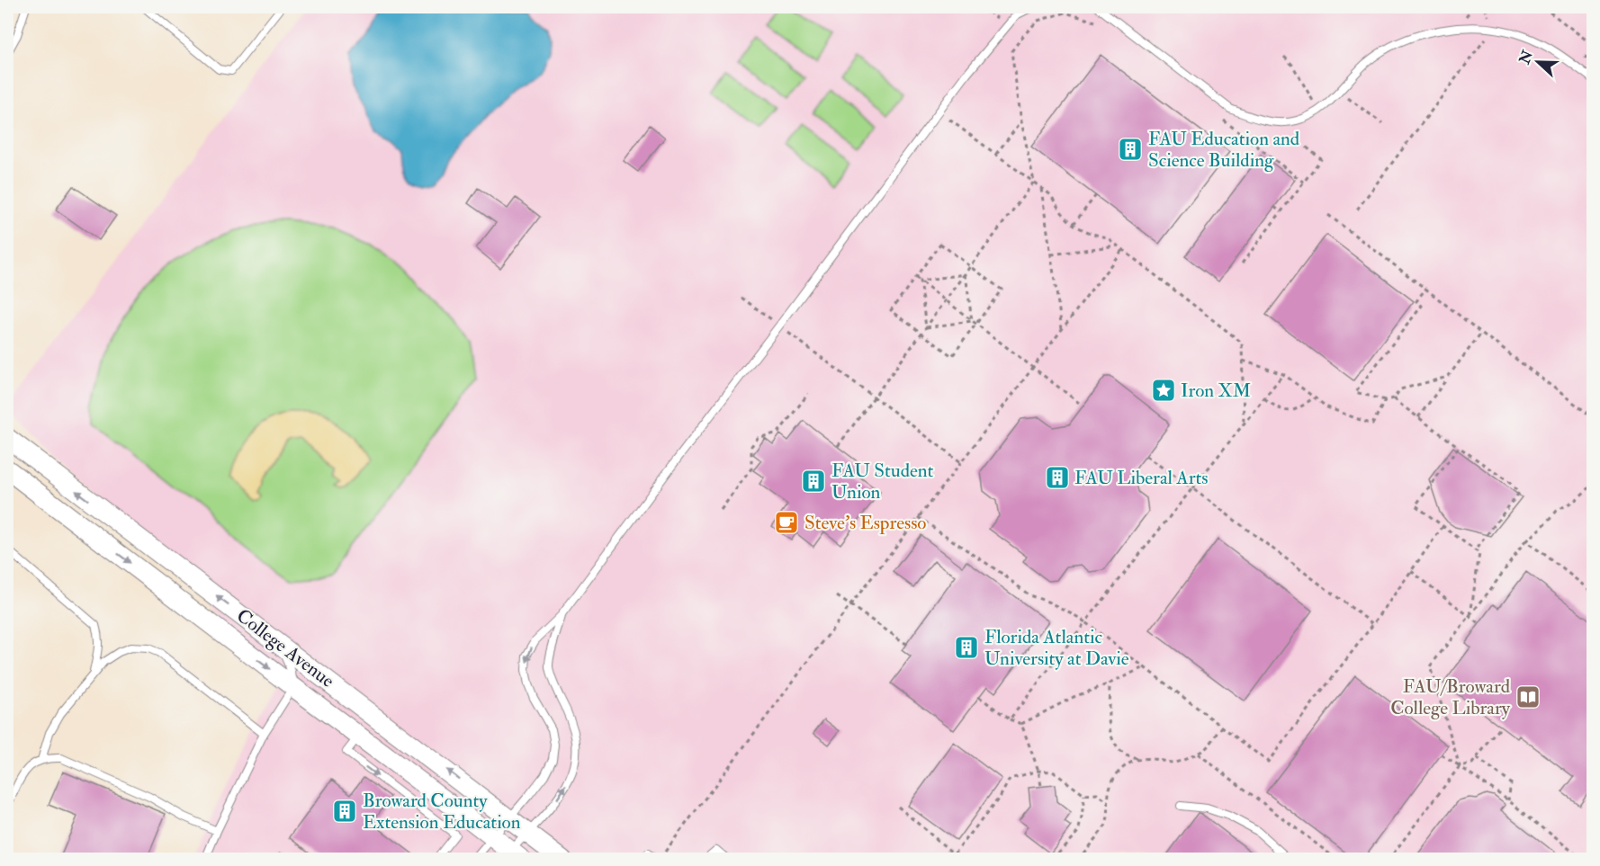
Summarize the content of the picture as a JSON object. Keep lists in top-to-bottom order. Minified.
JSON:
{"streets":{"street":["College Avenue"]},"places":{"building":["FAU Education and Science Building","FAU Liberal Arts","FAU Student Union","Florida Atlantic University at Davie","Broward County Extension Education"],"place":["Iron XM"],"cafe":["Steve's Espresso"],"library":["FAU/Broward College Library"]},"north":"left"}
